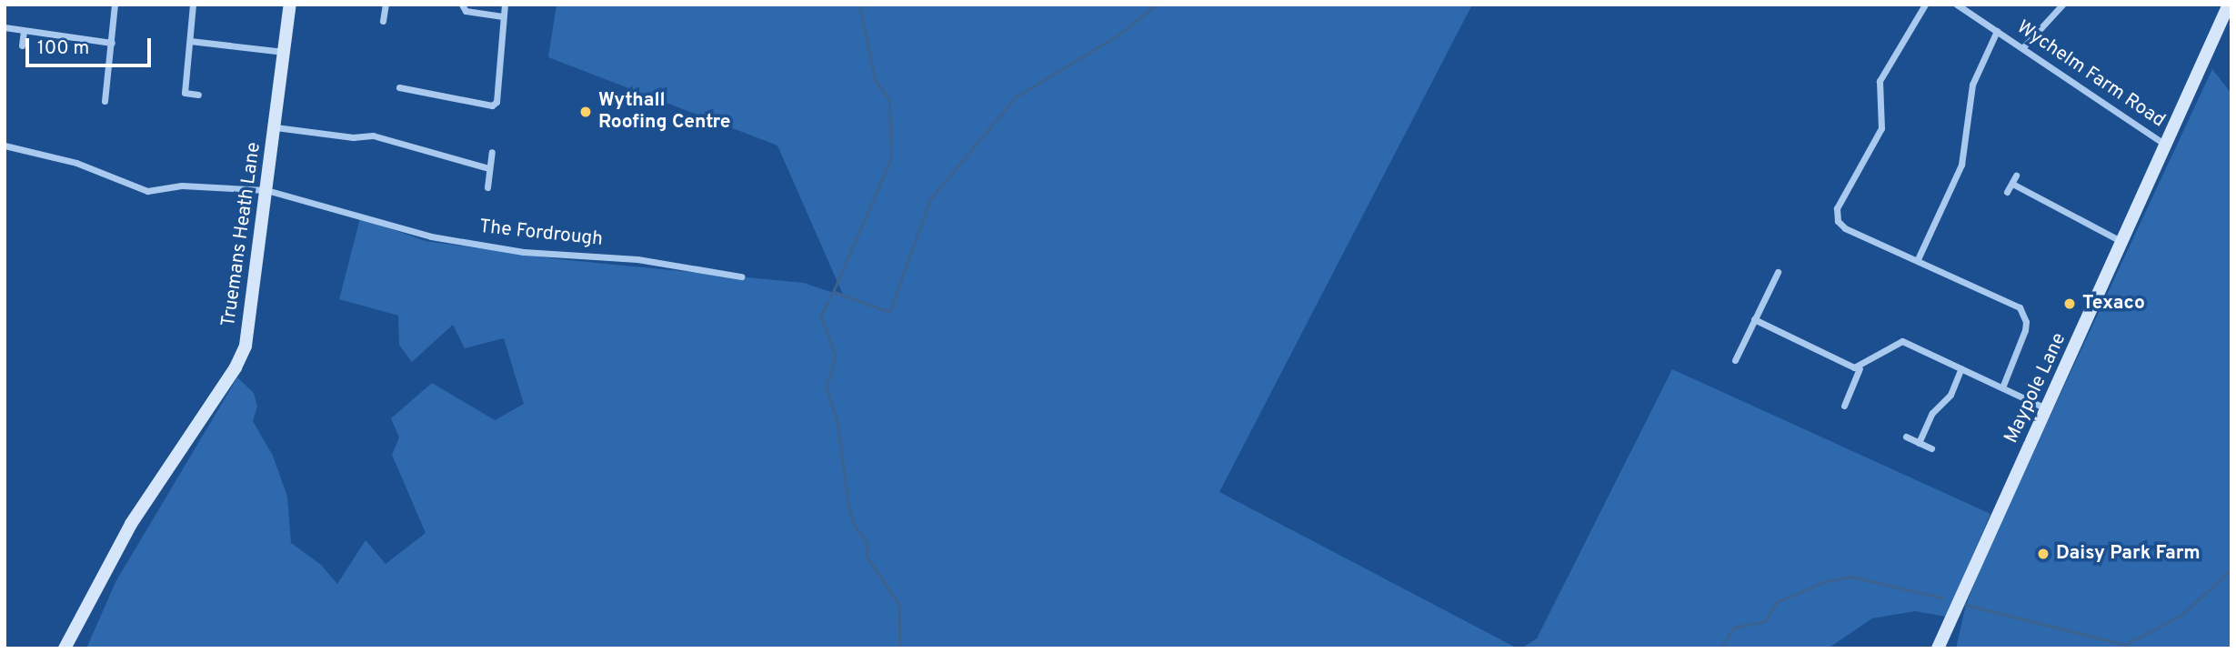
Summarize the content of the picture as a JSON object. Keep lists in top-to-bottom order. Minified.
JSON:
{"streets":{"street":["Wychelm Farm Road","The Fordrough","Truemans Heath Lane","Maypole Lane"]},"crossings":[["Wychelm Farm Road","Maypole Lane"],["The Fordrough","Truemans Heath Lane"]],"places":["Wythall Roofing Centre","Texaco","Daisy Park Farm"],"scale_bar":"100 m"}
